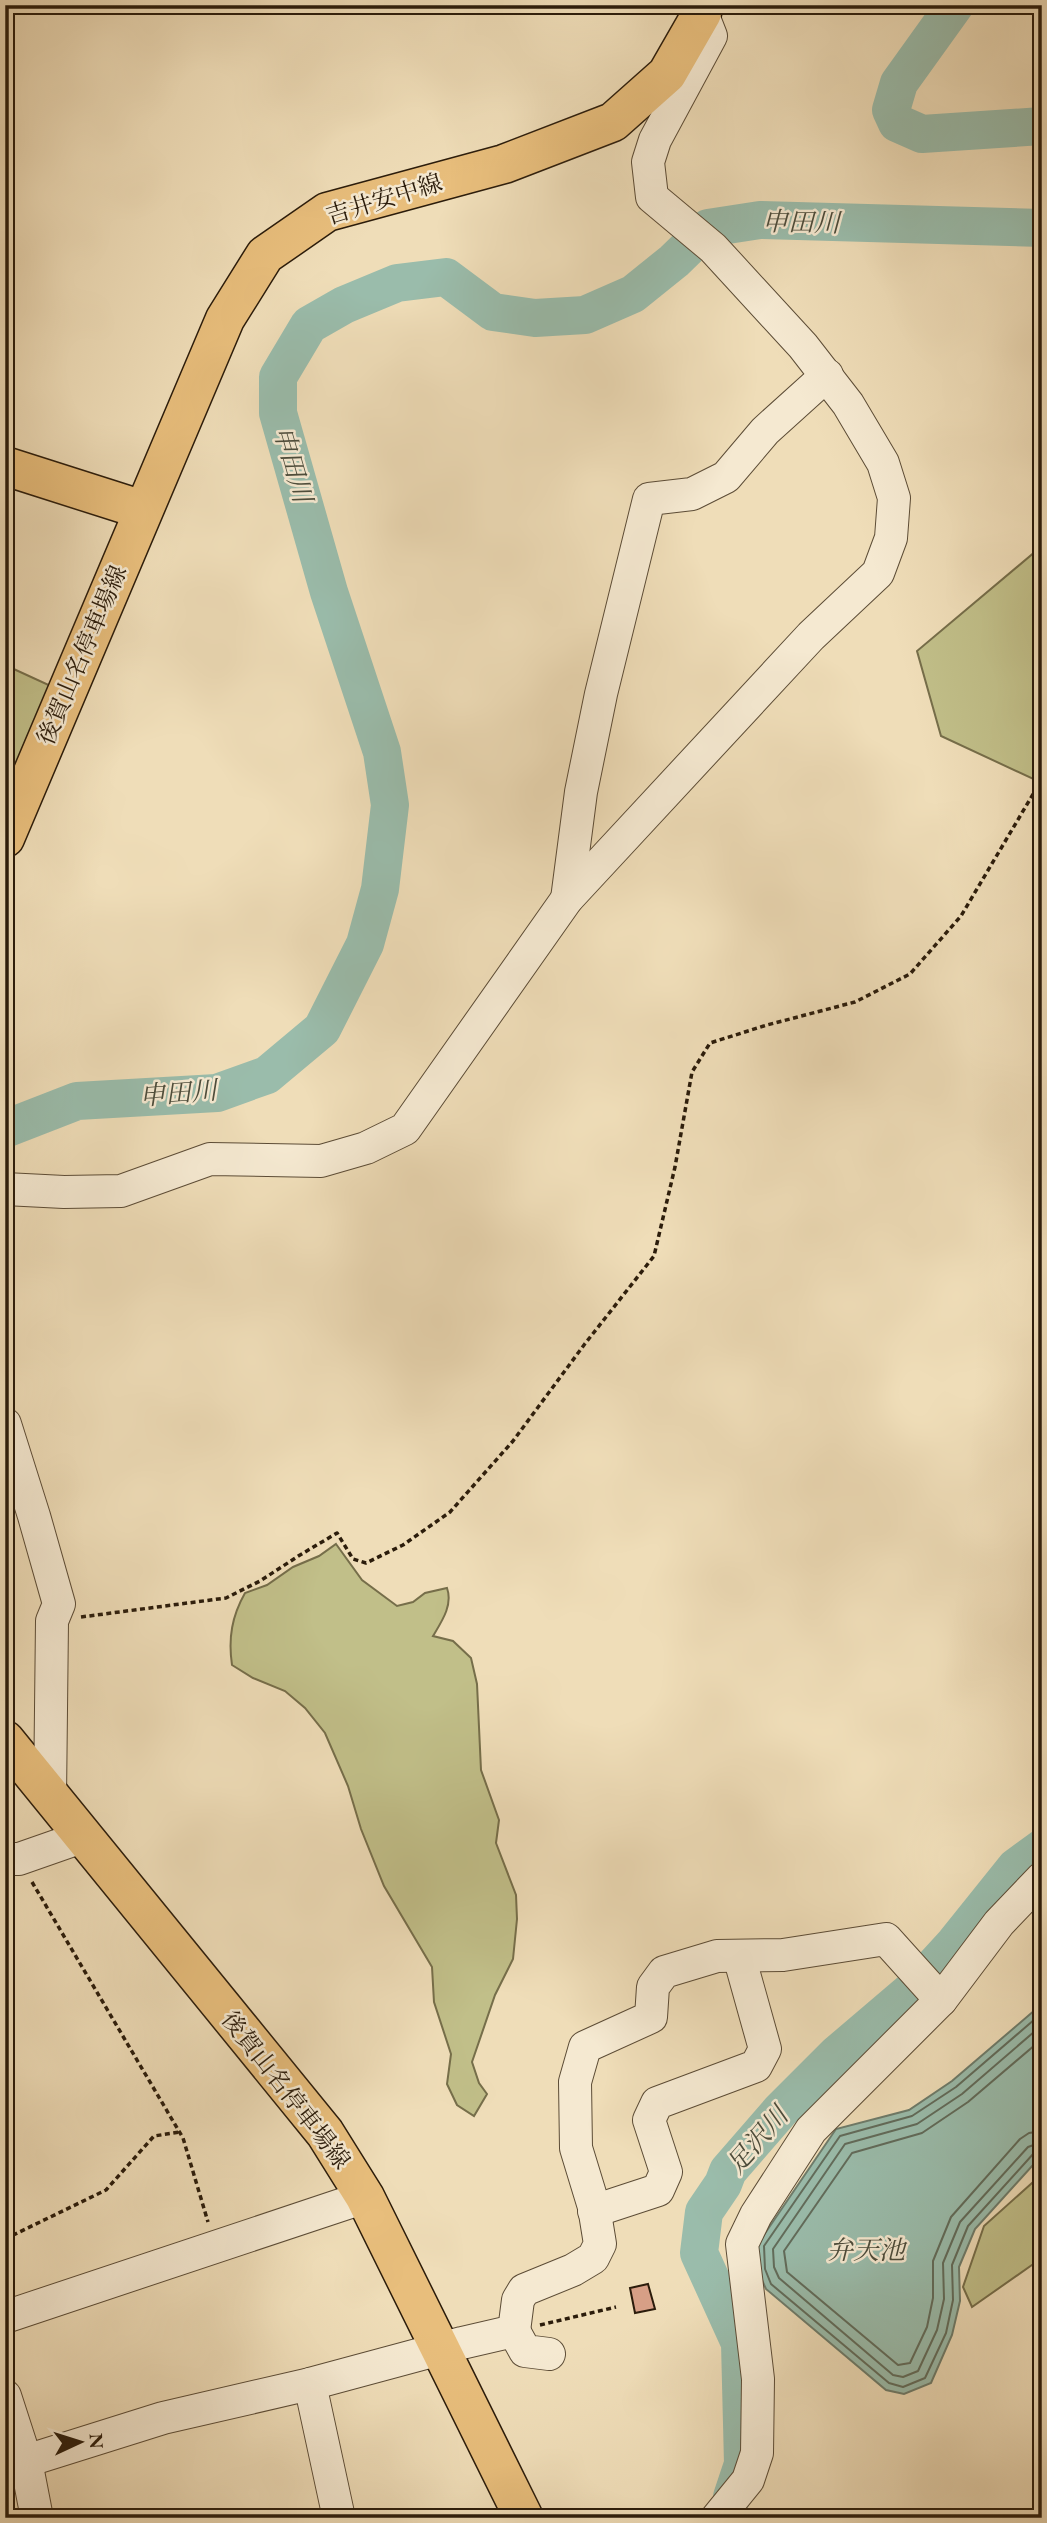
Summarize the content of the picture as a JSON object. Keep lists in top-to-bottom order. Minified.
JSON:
{"streets":{"main road":["吉井安中線","後賀山名停車場線"]},"crossings":[["吉井安中線","後賀山名停車場線"]],"water":["申田川","足沢川","弁天池"],"north":"right"}
